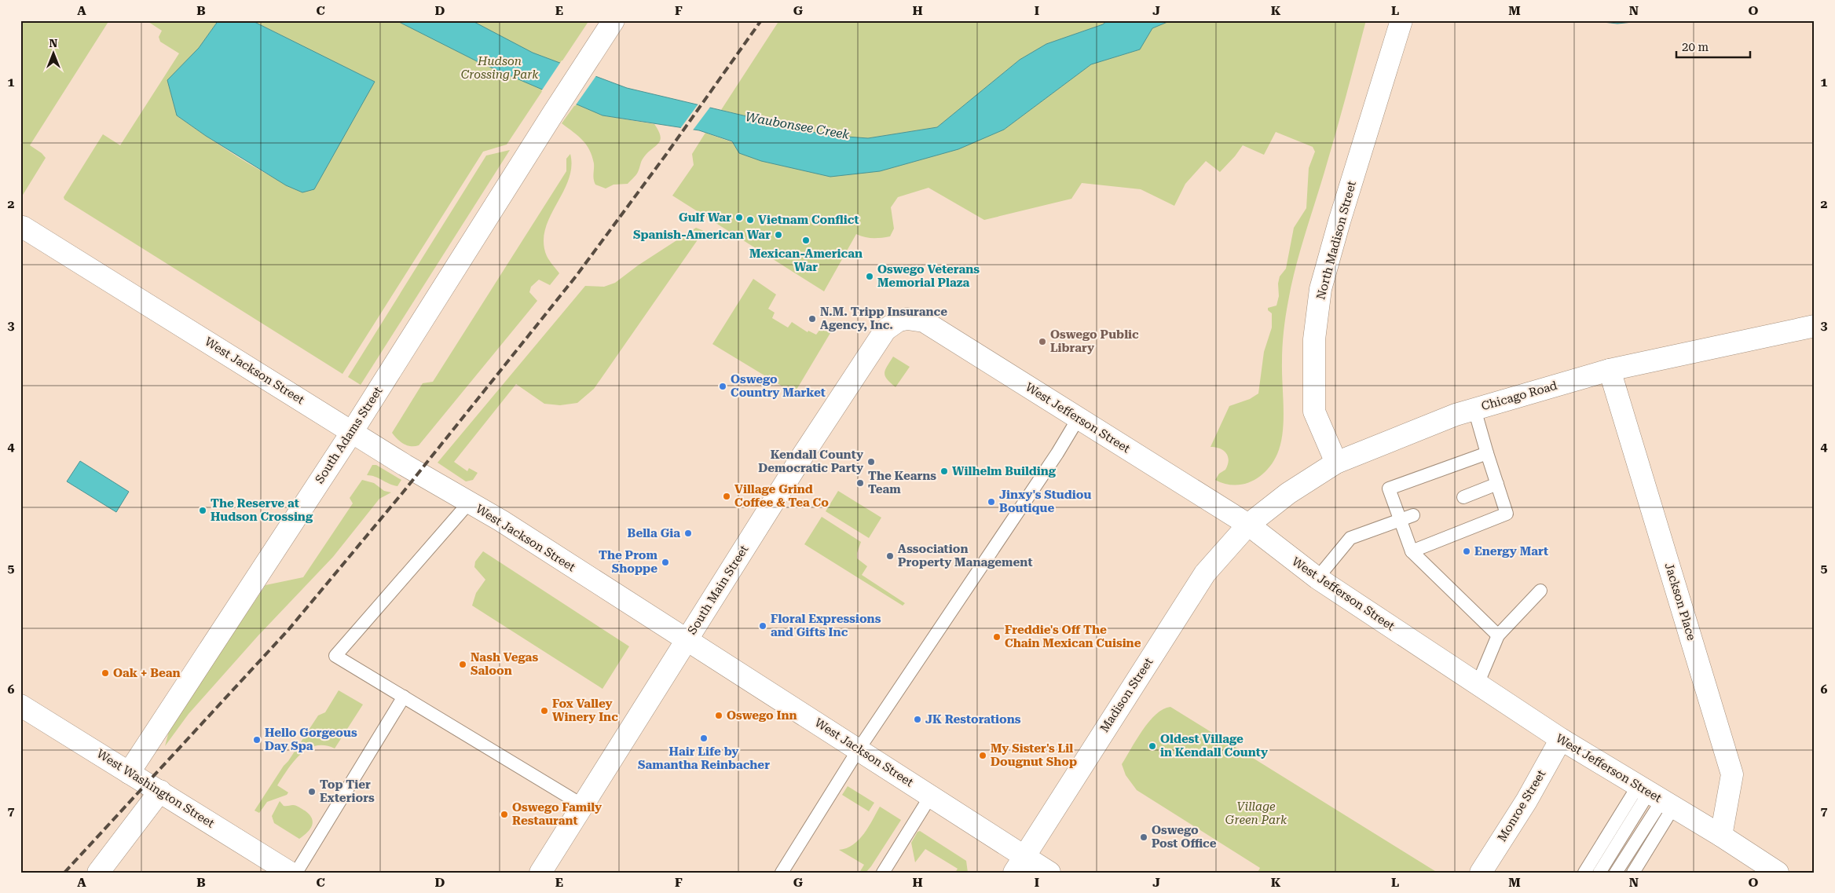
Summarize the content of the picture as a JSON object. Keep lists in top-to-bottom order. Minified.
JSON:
{"streets":{"street":["North Madison Street","West Jackson Street","Chicago Road","West Jefferson Street","South Adams Street","South Main Street","Jackson Place","Madison Street","West Washington Street","Monroe Street"]},"crossings":[["North Madison Street","Chicago Road"],["West Jackson Street","South Adams Street"],["West Jackson Street","South Main Street"],["West Jackson Street","Madison Street"],["Chicago Road","West Jefferson Street"],["Chicago Road","Jackson Place"],["Chicago Road","Madison Street"],["West Jefferson Street","South Main Street"],["West Jefferson Street","Jackson Place"],["West Jefferson Street","Madison Street"],["West Jefferson Street","Monroe Street"],["South Adams Street","West Washington Street"]],"water":["Waubonsee Creek"],"parks":["Hudson Crossing Park","Village Green Park"],"places":["Gulf War","Vietnam Conflict","Spanish-American War","Mexican-American War","Oswego Veterans Memorial Plaza","N.M. Tripp Insurance Agency, Inc.","Oswego Public Library","Oswego Country Market","Kendall County Democratic Party","Wilhelm Building","The Kearns Team","Village Grind Coffee & Tea Co","Jinxy's Studiou Boutique","The Reserve at Hudson Crossing","Bella Gia","Energy Mart","Association Property Management","The Prom Shoppe","Floral Expressions and Gifts Inc","Freddie's Off The Chain Mexican Cuisine","Nash Vegas Saloon","Oak + Bean","Fox Valley Winery Inc","Oswego Inn","JK Restorations","Hair Life by Samantha Reinbacher","Hello Gorgeous Day Spa","Oldest Village in Kendall County","My Sister's Lil Dougnut Shop","Top Tier Exteriors","Oswego Family Restaurant","Oswego Post Office"],"scale_bar":"20 m","north":"top","grid":{"columns":["A","B","C","D","E","F","G","H","I","J","K","L","M","N","O"],"rows":["1","2","3","4","5","6","7"]}}
